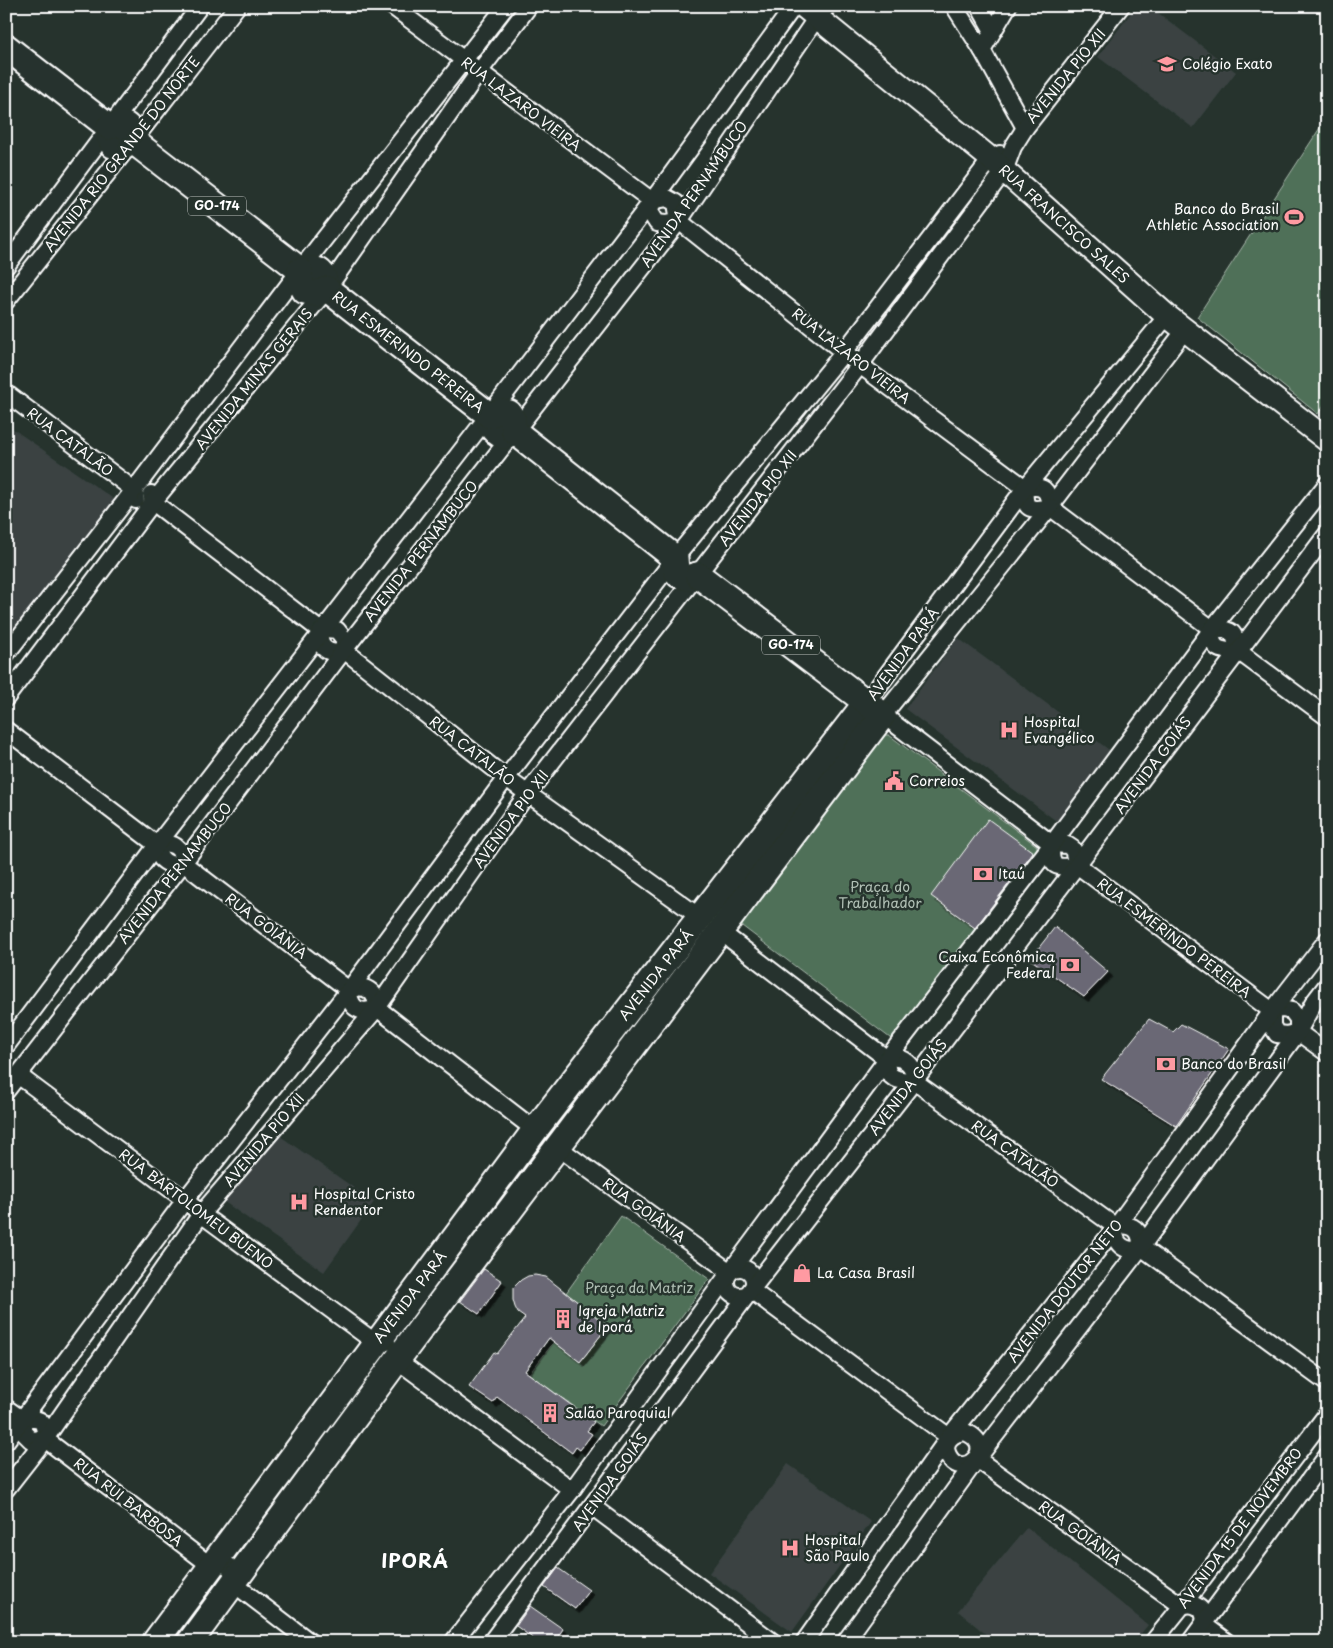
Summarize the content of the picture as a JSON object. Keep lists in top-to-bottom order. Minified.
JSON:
{"streets":{"main road":["GO-174","RUA ESMERINDO PEREIRA","AVENIDA PARÁ"],"street":["AVENIDA PIO XII","RUA LAZARO VIEIRA","AVENIDA RIO GRANDE DO NORTE","AVENIDA PERNAMBUCO","RUA FRANCISCO SALES","AVENIDA MINAS GERAIS","RUA CATALÃO","AVENIDA GOIÁS","RUA GOIÂNIA","RUA BARTOLOMEU BUENO","AVENIDA DOUTOR NETO","RUA RUI BARBOSA","AVENIDA 15 DE NOVEMBRO"]},"crossings":[["AVENIDA PIO XII","RUA LAZARO VIEIRA"],["AVENIDA PIO XII","RUA FRANCISCO SALES"],["AVENIDA PIO XII","RUA ESMERINDO PEREIRA"],["AVENIDA PIO XII","RUA CATALÃO"],["AVENIDA PIO XII","RUA GOIÂNIA"],["AVENIDA PIO XII","RUA BARTOLOMEU BUENO"],["AVENIDA PIO XII","RUA RUI BARBOSA"],["RUA LAZARO VIEIRA","AVENIDA PERNAMBUCO"],["RUA LAZARO VIEIRA","AVENIDA MINAS GERAIS"],["RUA LAZARO VIEIRA","AVENIDA PARÁ"],["AVENIDA RIO GRANDE DO NORTE","GO-174"],["AVENIDA PERNAMBUCO","RUA FRANCISCO SALES"],["AVENIDA PERNAMBUCO","RUA ESMERINDO PEREIRA"],["AVENIDA PERNAMBUCO","RUA CATALÃO"],["AVENIDA PERNAMBUCO","RUA GOIÂNIA"],["AVENIDA PERNAMBUCO","RUA BARTOLOMEU BUENO"],["GO-174","RUA ESMERINDO PEREIRA"],["GO-174","AVENIDA MINAS GERAIS"],["RUA FRANCISCO SALES","AVENIDA PARÁ"],["RUA ESMERINDO PEREIRA","AVENIDA MINAS GERAIS"],["RUA ESMERINDO PEREIRA","AVENIDA PARÁ"],["RUA ESMERINDO PEREIRA","AVENIDA GOIÁS"],["RUA ESMERINDO PEREIRA","AVENIDA DOUTOR NETO"],["AVENIDA MINAS GERAIS","RUA CATALÃO"],["RUA CATALÃO","AVENIDA PARÁ"],["RUA CATALÃO","AVENIDA GOIÁS"],["RUA CATALÃO","AVENIDA DOUTOR NETO"],["AVENIDA PARÁ","RUA GOIÂNIA"],["AVENIDA PARÁ","RUA BARTOLOMEU BUENO"],["AVENIDA PARÁ","RUA RUI BARBOSA"],["RUA GOIÂNIA","AVENIDA 15 DE NOVEMBRO"]],"districts":["IPORÁ"],"parks":["Praça do Trabalhador","Praça da Matriz"],"places":{"school or university":["Colégio Exato"],"sports":["Banco do Brasil Athletic Association"],"hospital":["Hospital Evangélico","Hospital Cristo Rendentor","Hospital São Paulo"],"public building":["Correios"],"bank":["Itaú","Caixa Econômica Federal","Banco do Brasil"],"shop":["La Casa Brasil"],"building":["Igreja Matriz de Iporá","Salão Paroquial"]}}
